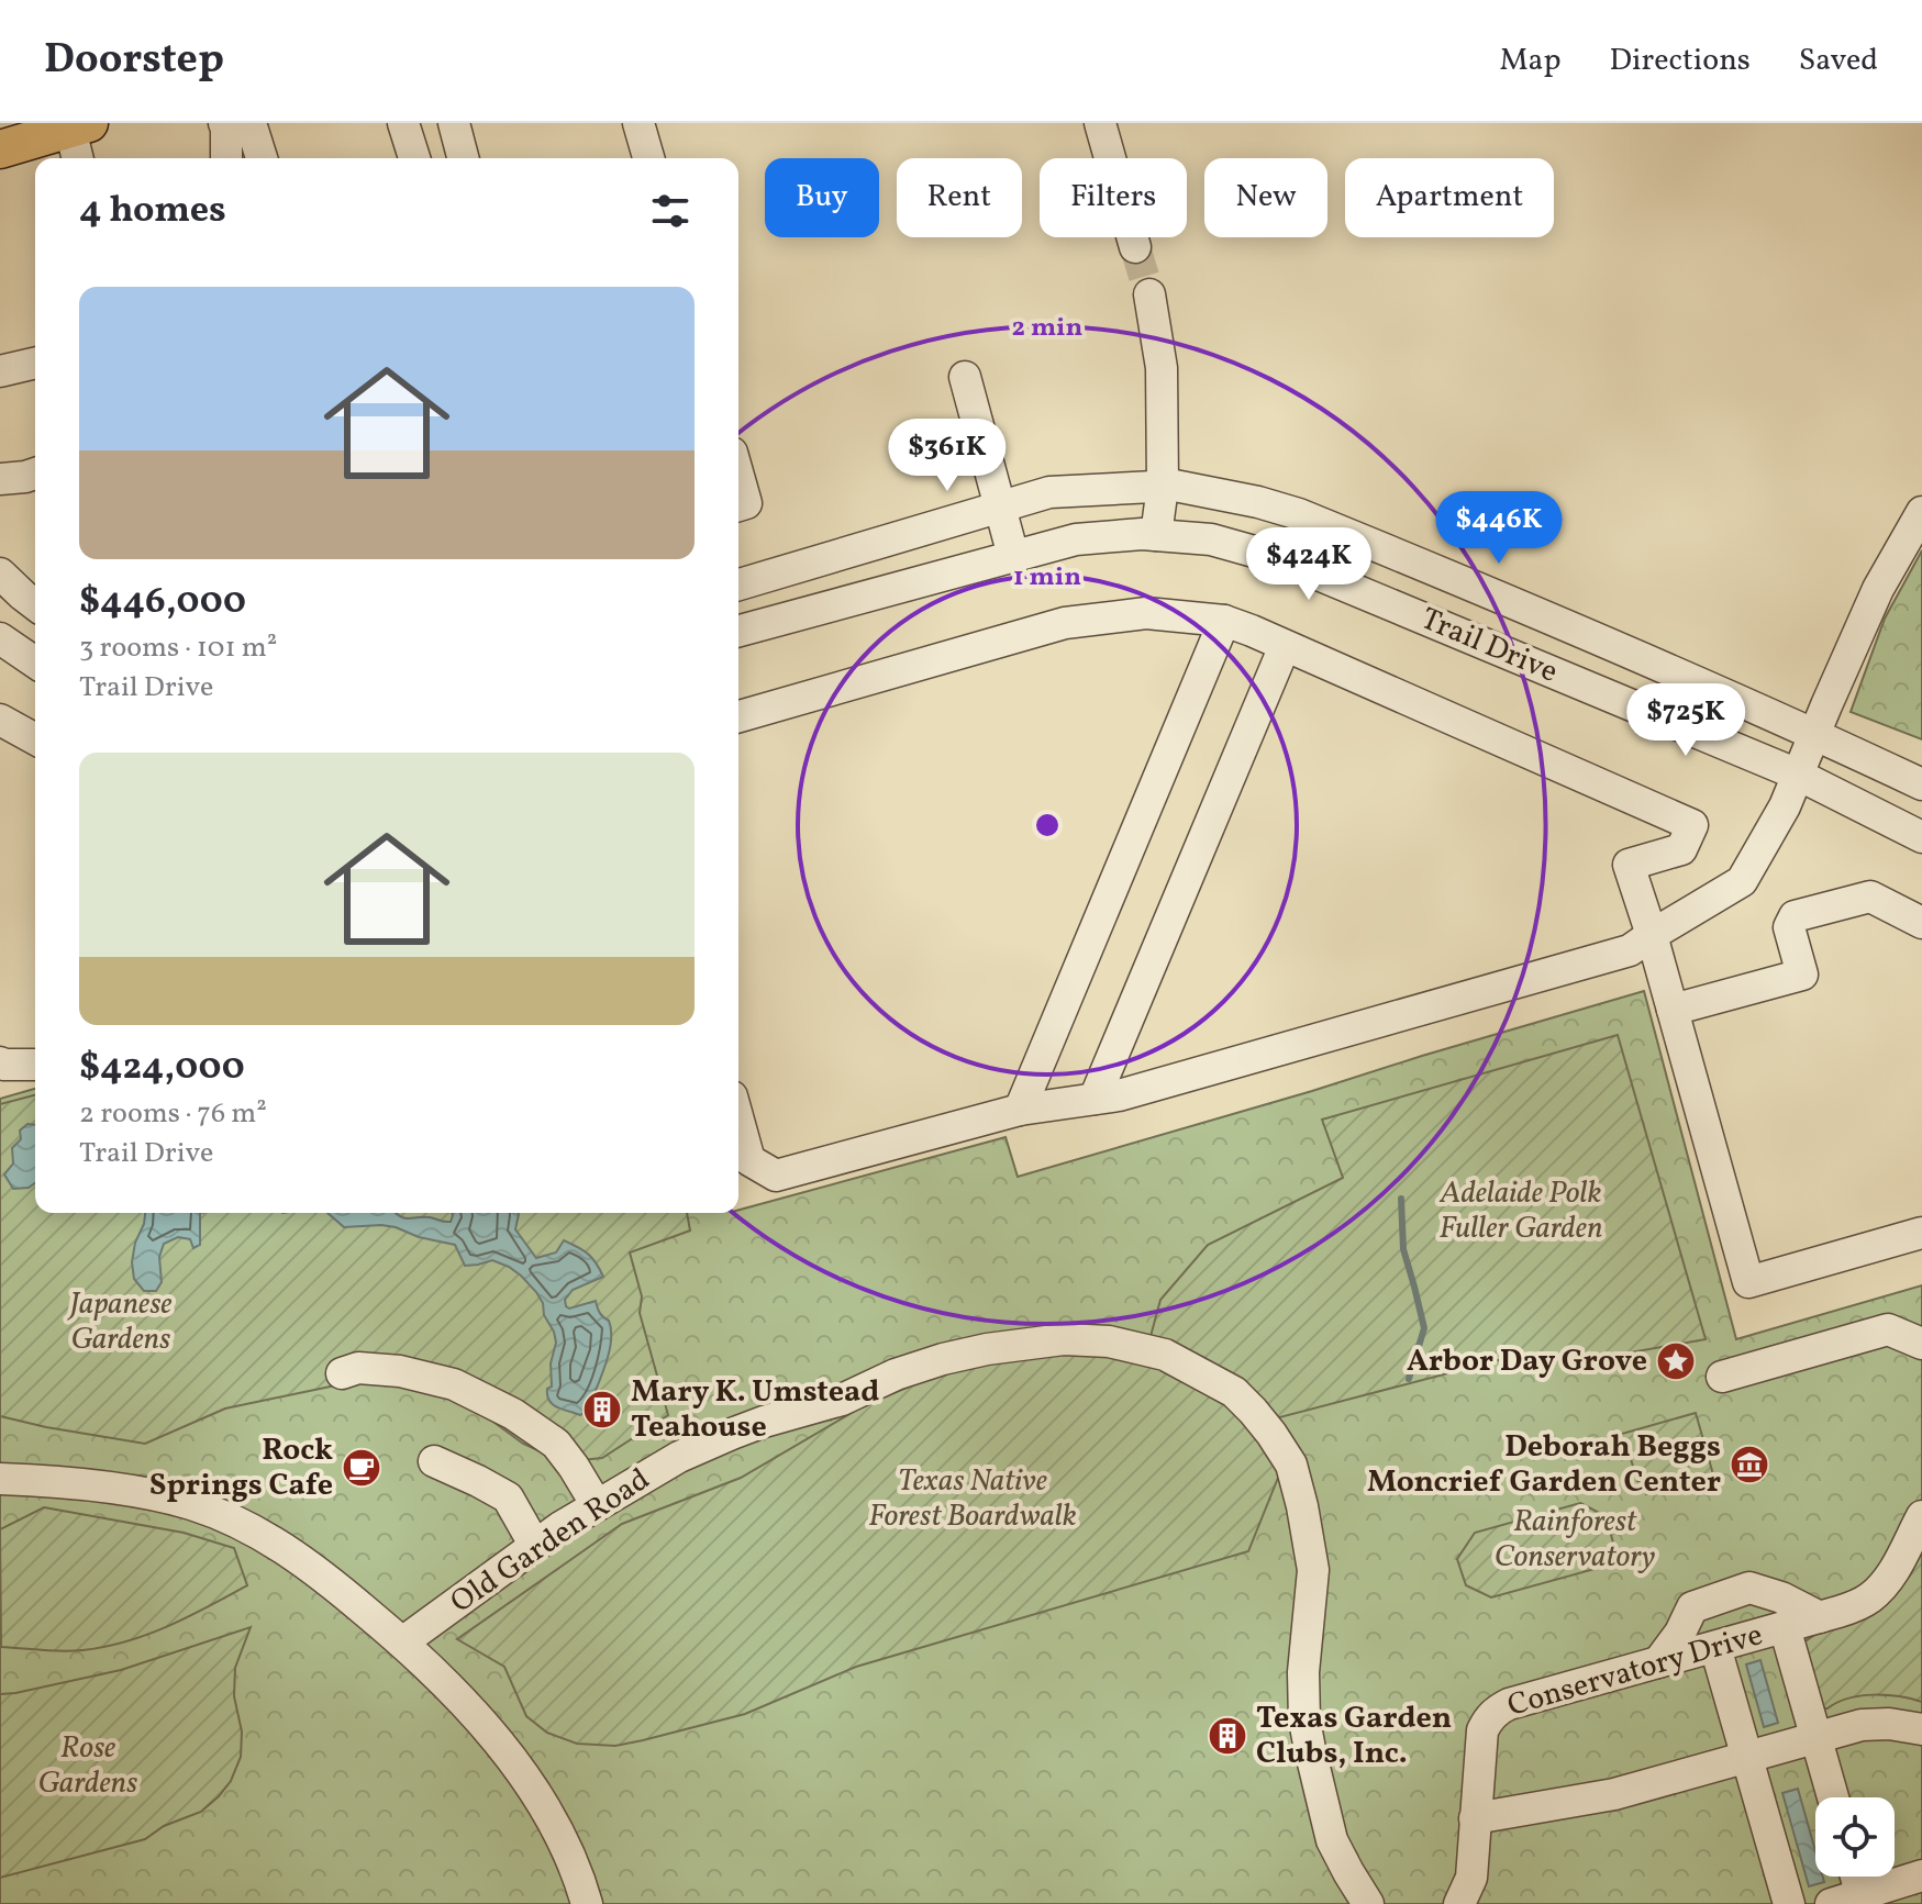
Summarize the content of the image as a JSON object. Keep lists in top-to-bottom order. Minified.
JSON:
{"streets":{"street":["Trail Drive","Old Garden Road","Conservatory Drive"]},"parks":["Adelaide Polk Fuller Garden","Japanese Gardens","Texas Native Forest Boardwalk","Rainforest Conservatory","Rose Gardens"],"places":{"place":["Arbor Day Grove"],"building":["Mary K. Umstead Teahouse","Texas Garden Clubs, Inc."],"museum":["Deborah Beggs Moncrief Garden Center"],"cafe":["Rock Springs Cafe"]},"page":{"header":"Doorstep","nav":["Map","Directions","Saved"],"chip":["Buy","Rent","Filters","New","Apartment"],"heading":"4 homes","list":[{"name":"$446,000","note":"3 rooms · 101 m² · Trail Drive"},{"name":"$424,000","note":"2 rooms · 76 m² · Trail Drive"}],"price":["$361K","$446K","$424K","$725K"]},"rings":["2 min","1 min"]}
